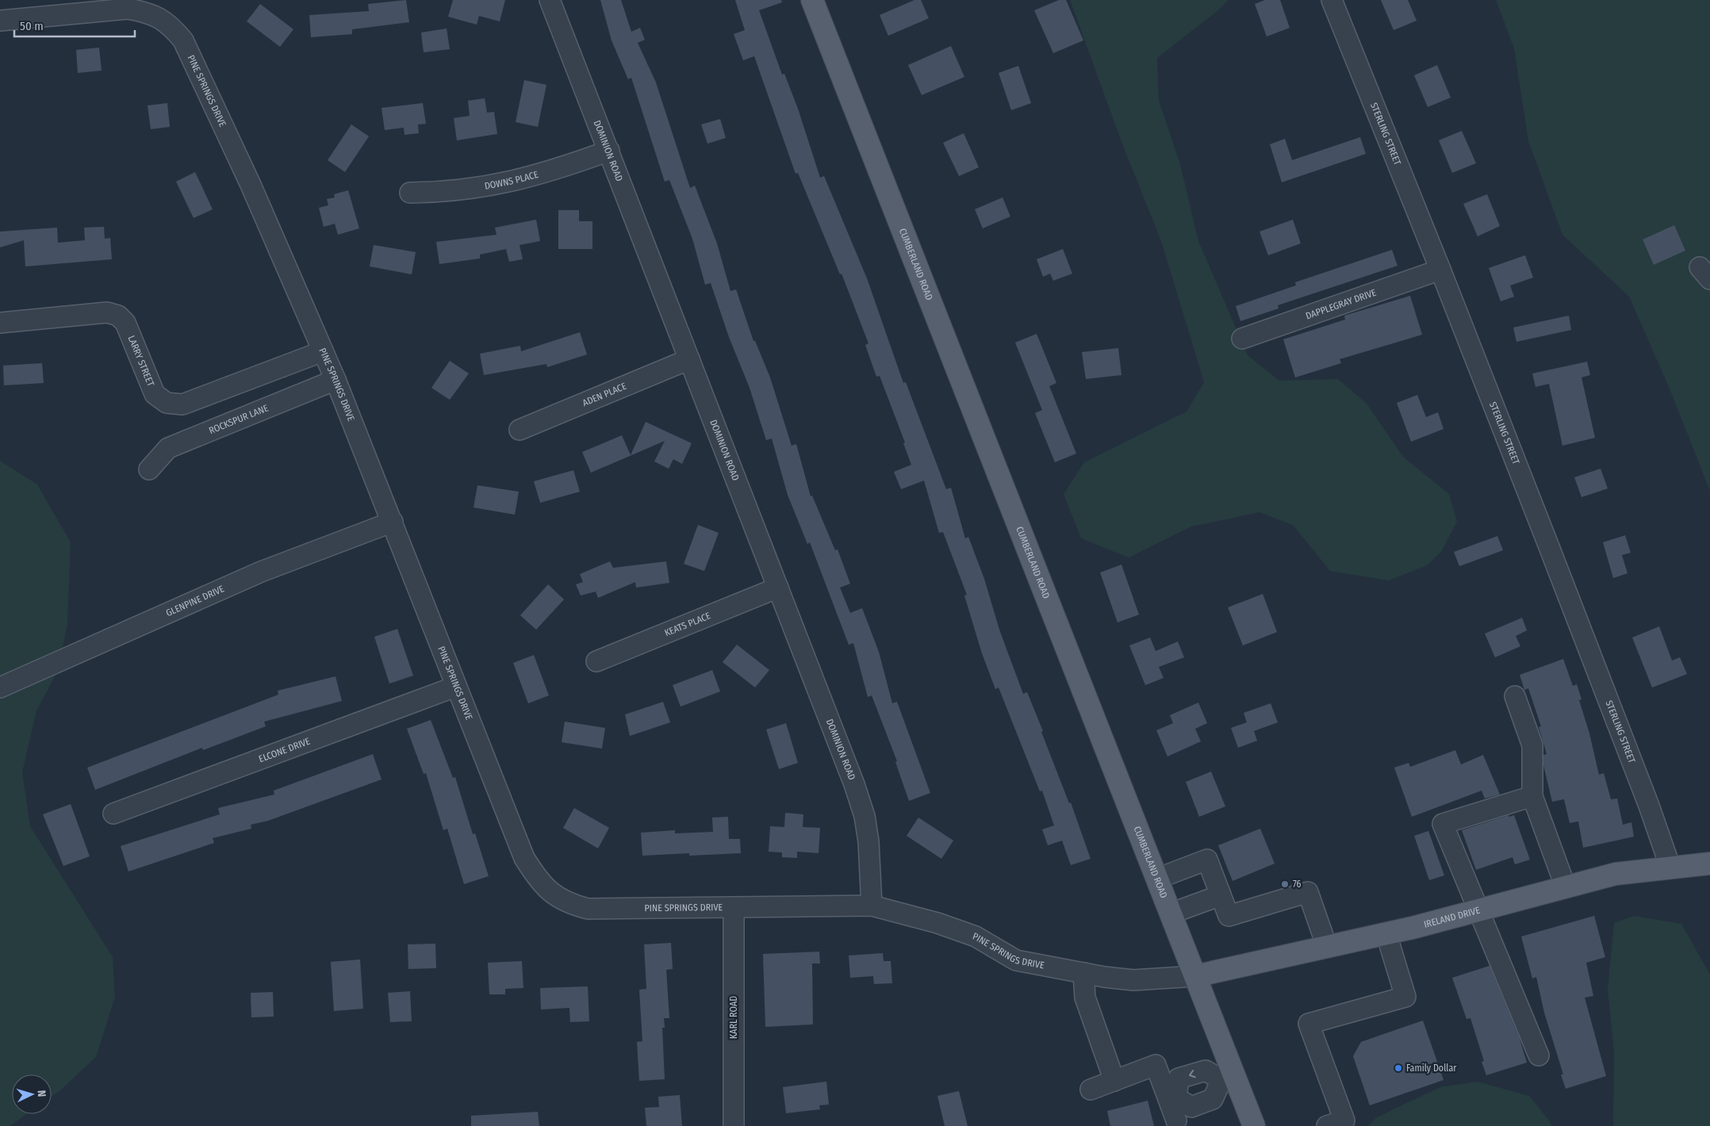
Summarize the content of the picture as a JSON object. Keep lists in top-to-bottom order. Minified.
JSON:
{"streets":{"main road":["CUMBERLAND ROAD","IRELAND DRIVE"],"street":["PINE SPRINGS DRIVE","STERLING STREET","DOMINION ROAD","DOWNS PLACE","DAPPLEGRAY DRIVE","LARRY STREET","ADEN PLACE","ROCKSPUR LANE","GLENPINE DRIVE","KEATS PLACE","ELCONE DRIVE","KARL ROAD"]},"crossings":[["PINE SPRINGS DRIVE","DOMINION ROAD"],["PINE SPRINGS DRIVE","CUMBERLAND ROAD"],["PINE SPRINGS DRIVE","LARRY STREET"],["PINE SPRINGS DRIVE","ROCKSPUR LANE"],["PINE SPRINGS DRIVE","GLENPINE DRIVE"],["PINE SPRINGS DRIVE","ELCONE DRIVE"],["PINE SPRINGS DRIVE","IRELAND DRIVE"],["PINE SPRINGS DRIVE","KARL ROAD"],["STERLING STREET","DAPPLEGRAY DRIVE"],["STERLING STREET","IRELAND DRIVE"],["DOMINION ROAD","DOWNS PLACE"],["DOMINION ROAD","ADEN PLACE"],["DOMINION ROAD","KEATS PLACE"],["CUMBERLAND ROAD","IRELAND DRIVE"]],"places":["76","Family Dollar"],"scale_bar":"50 m","north":"right"}
